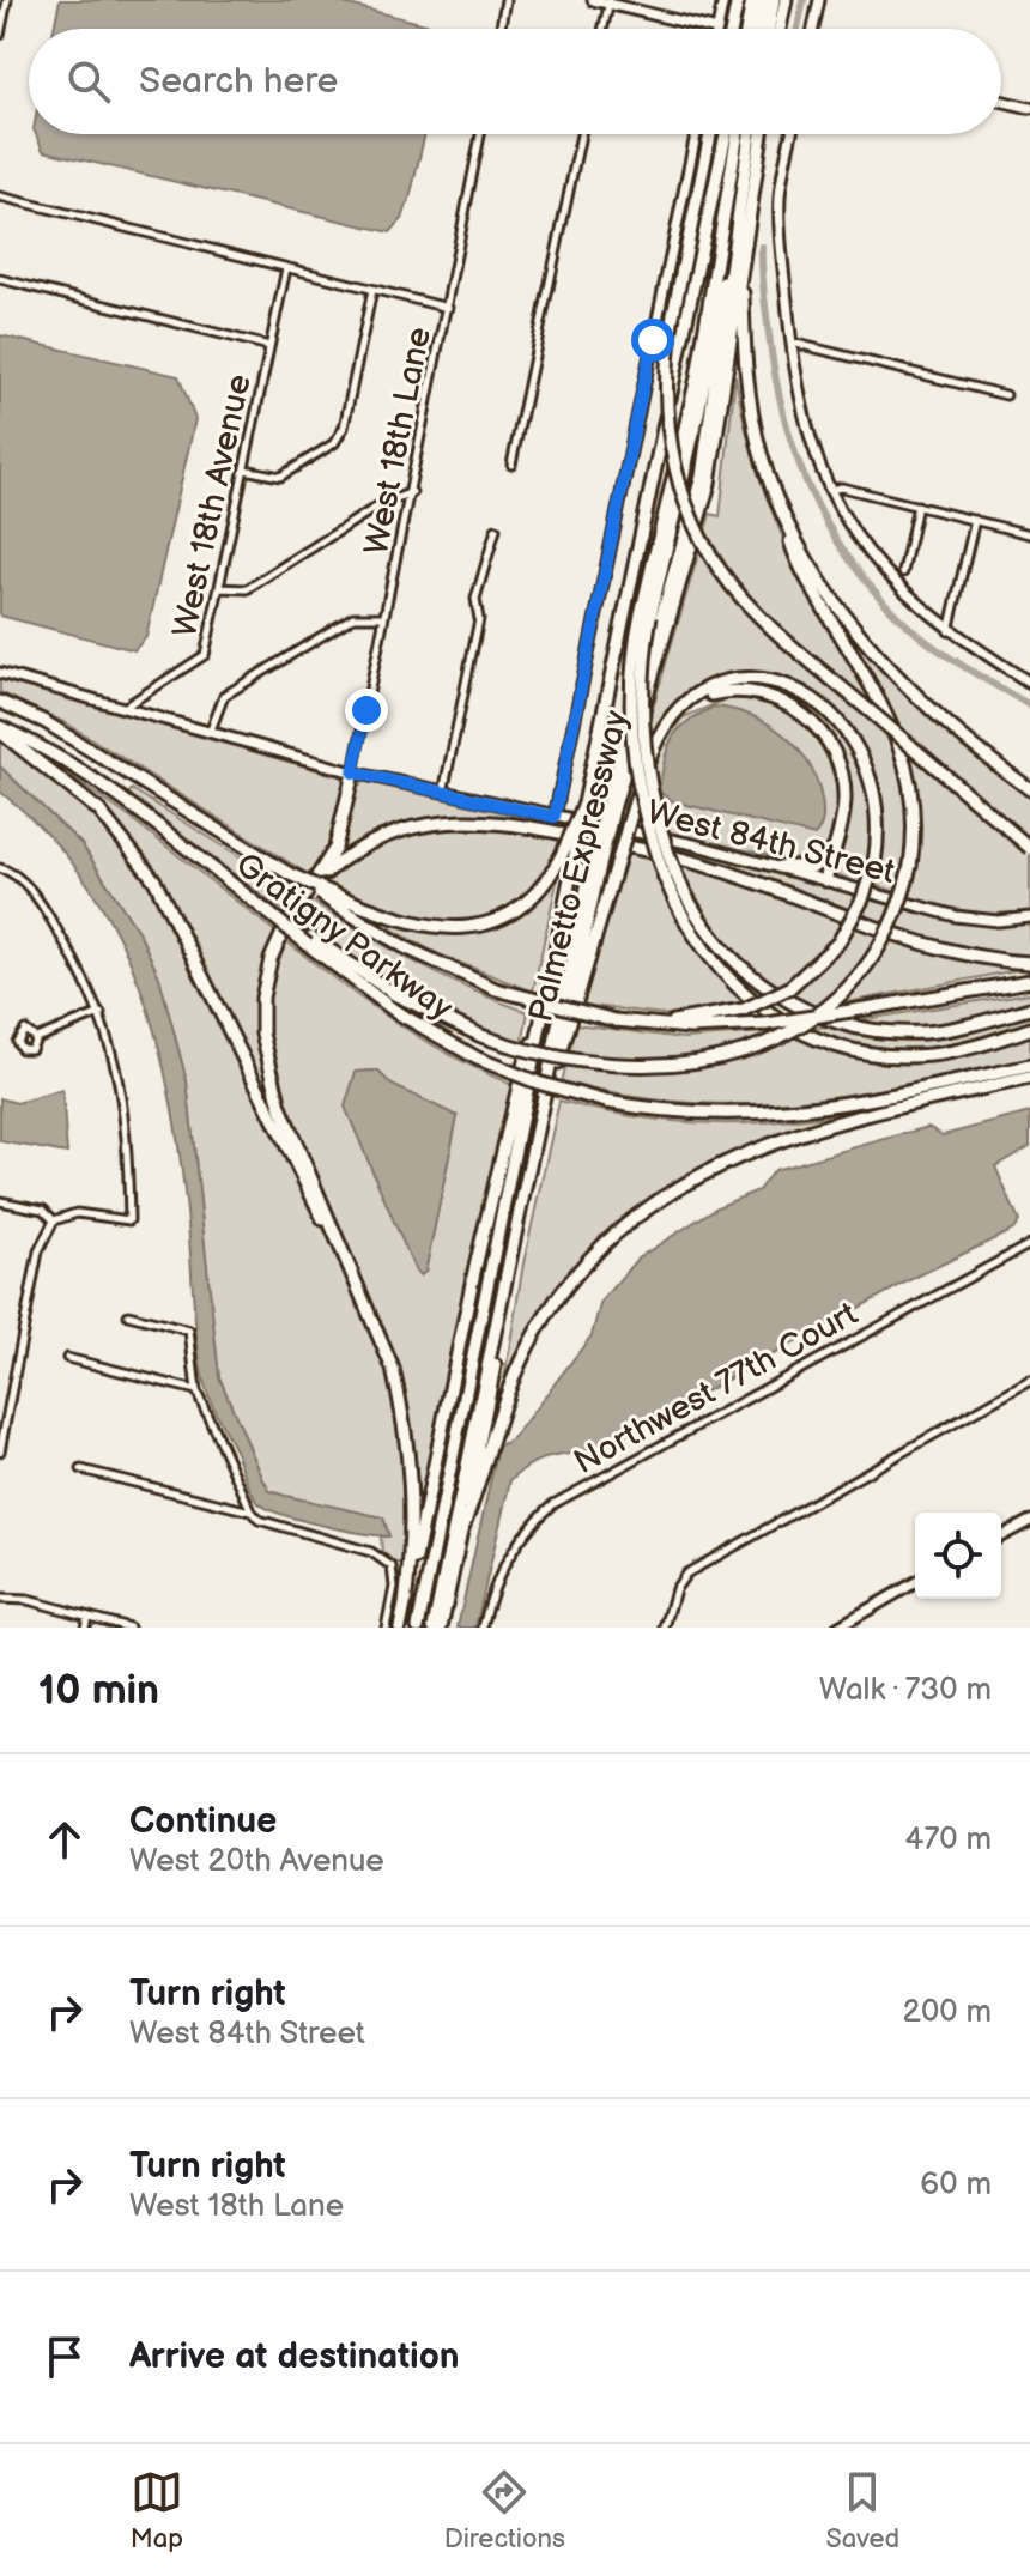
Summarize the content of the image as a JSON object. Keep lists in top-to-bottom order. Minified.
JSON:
{"streets":{"highway":["Palmetto Expressway","Gratigny Parkway"],"street":["West 18th Lane","West 18th Avenue","West 84th Street","Northwest 77th Court"]},"crossings":[["West 18th Lane","West 84th Street"],["West 18th Avenue","West 84th Street"]],"page":{"search":"Search here","heading":["10 min","Walk · 730 m"],"list":[["Continue","West 20th Avenue","470 m"],["Turn right","West 84th Street","200 m"],["Turn right","West 18th Lane","60 m"],"Arrive at destination"],"nav":["Map","Directions","Saved"]}}
